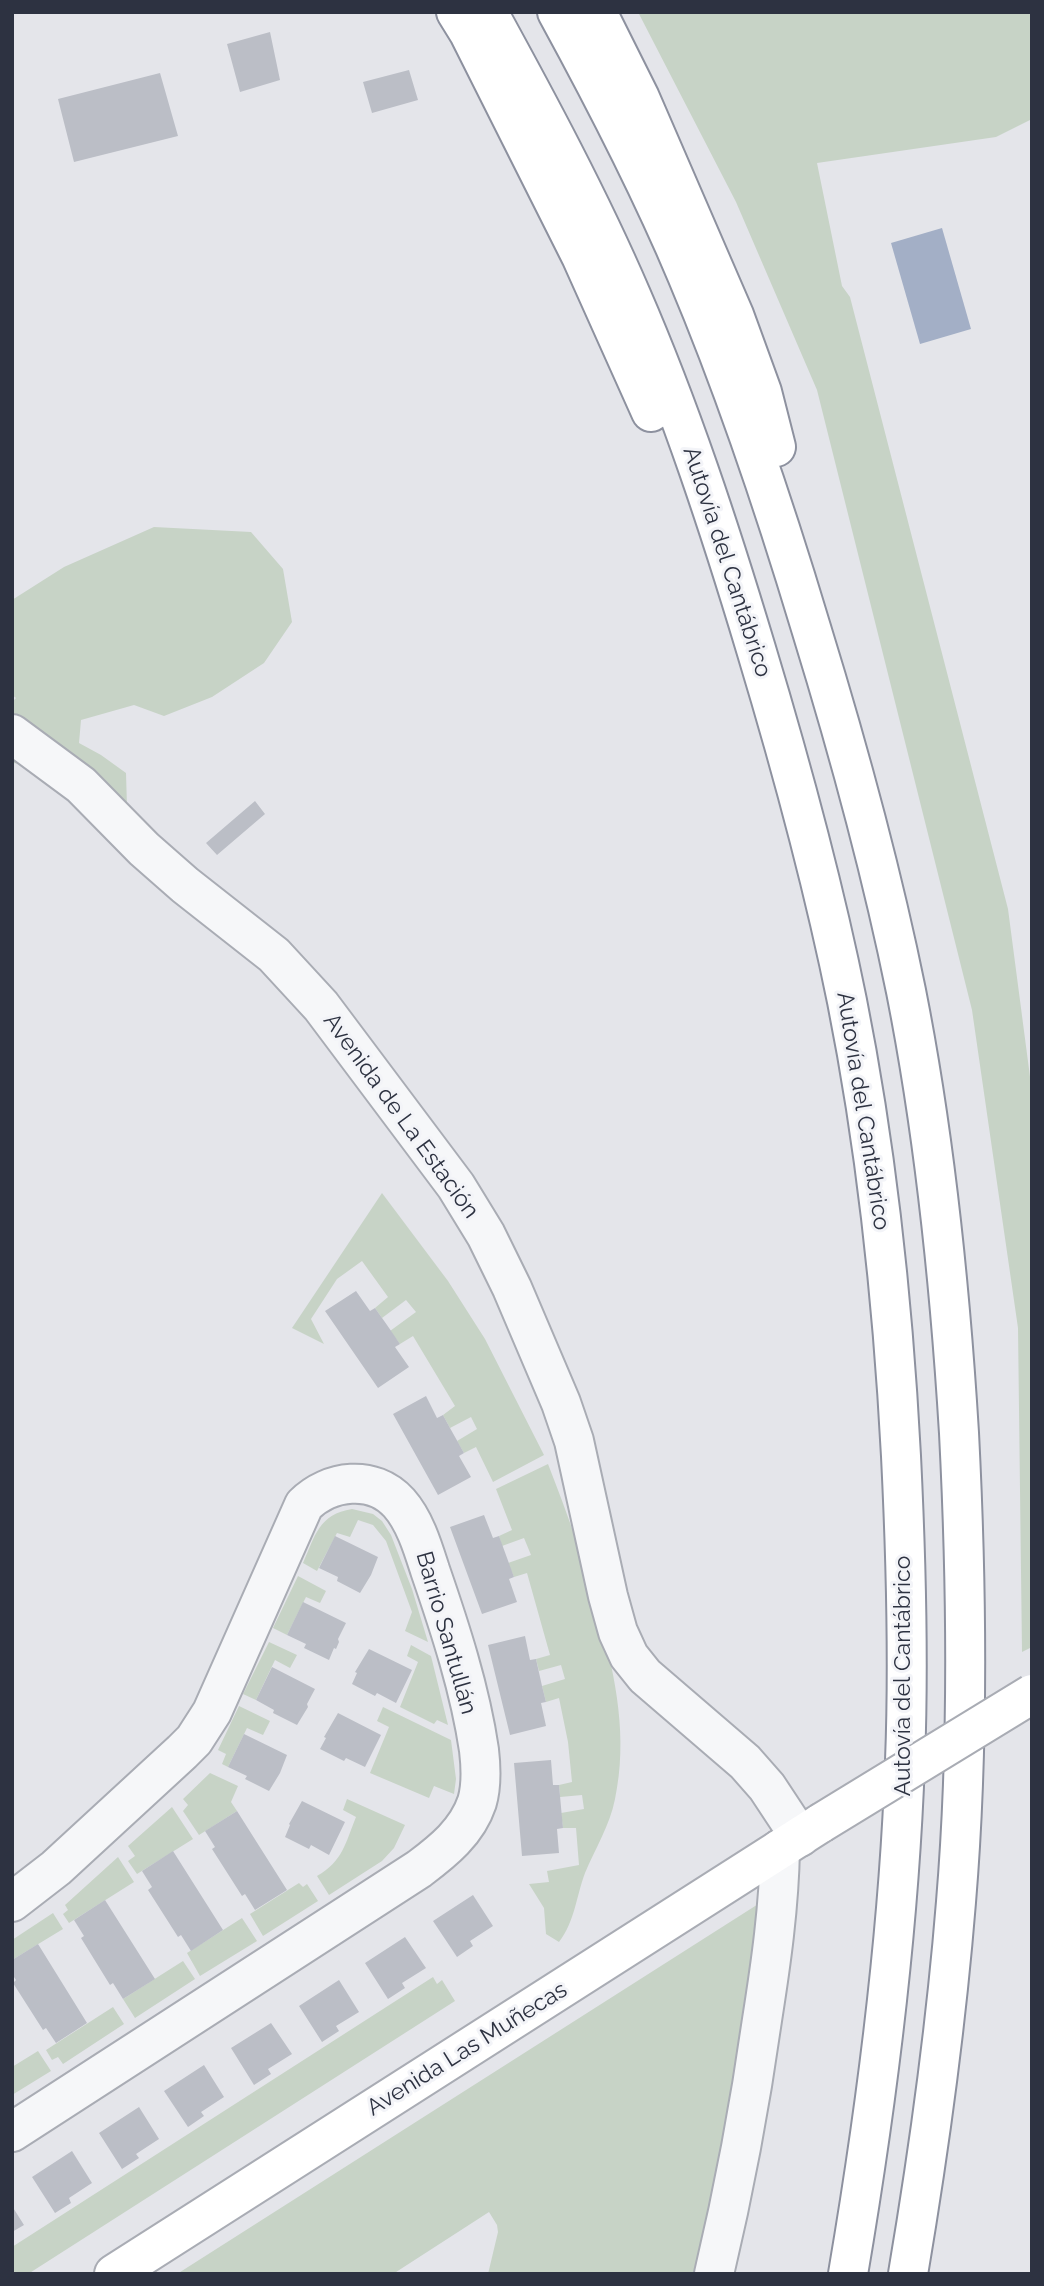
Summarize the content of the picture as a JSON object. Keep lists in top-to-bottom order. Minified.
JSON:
{"streets":{"main road":["Autovía del Cantábrico","Avenida Las Muñecas"],"street":["Avenida de La Estación","Barrio Santullán"]},"crossings":[["Avenida de La Estación","Avenida Las Muñecas"]]}
